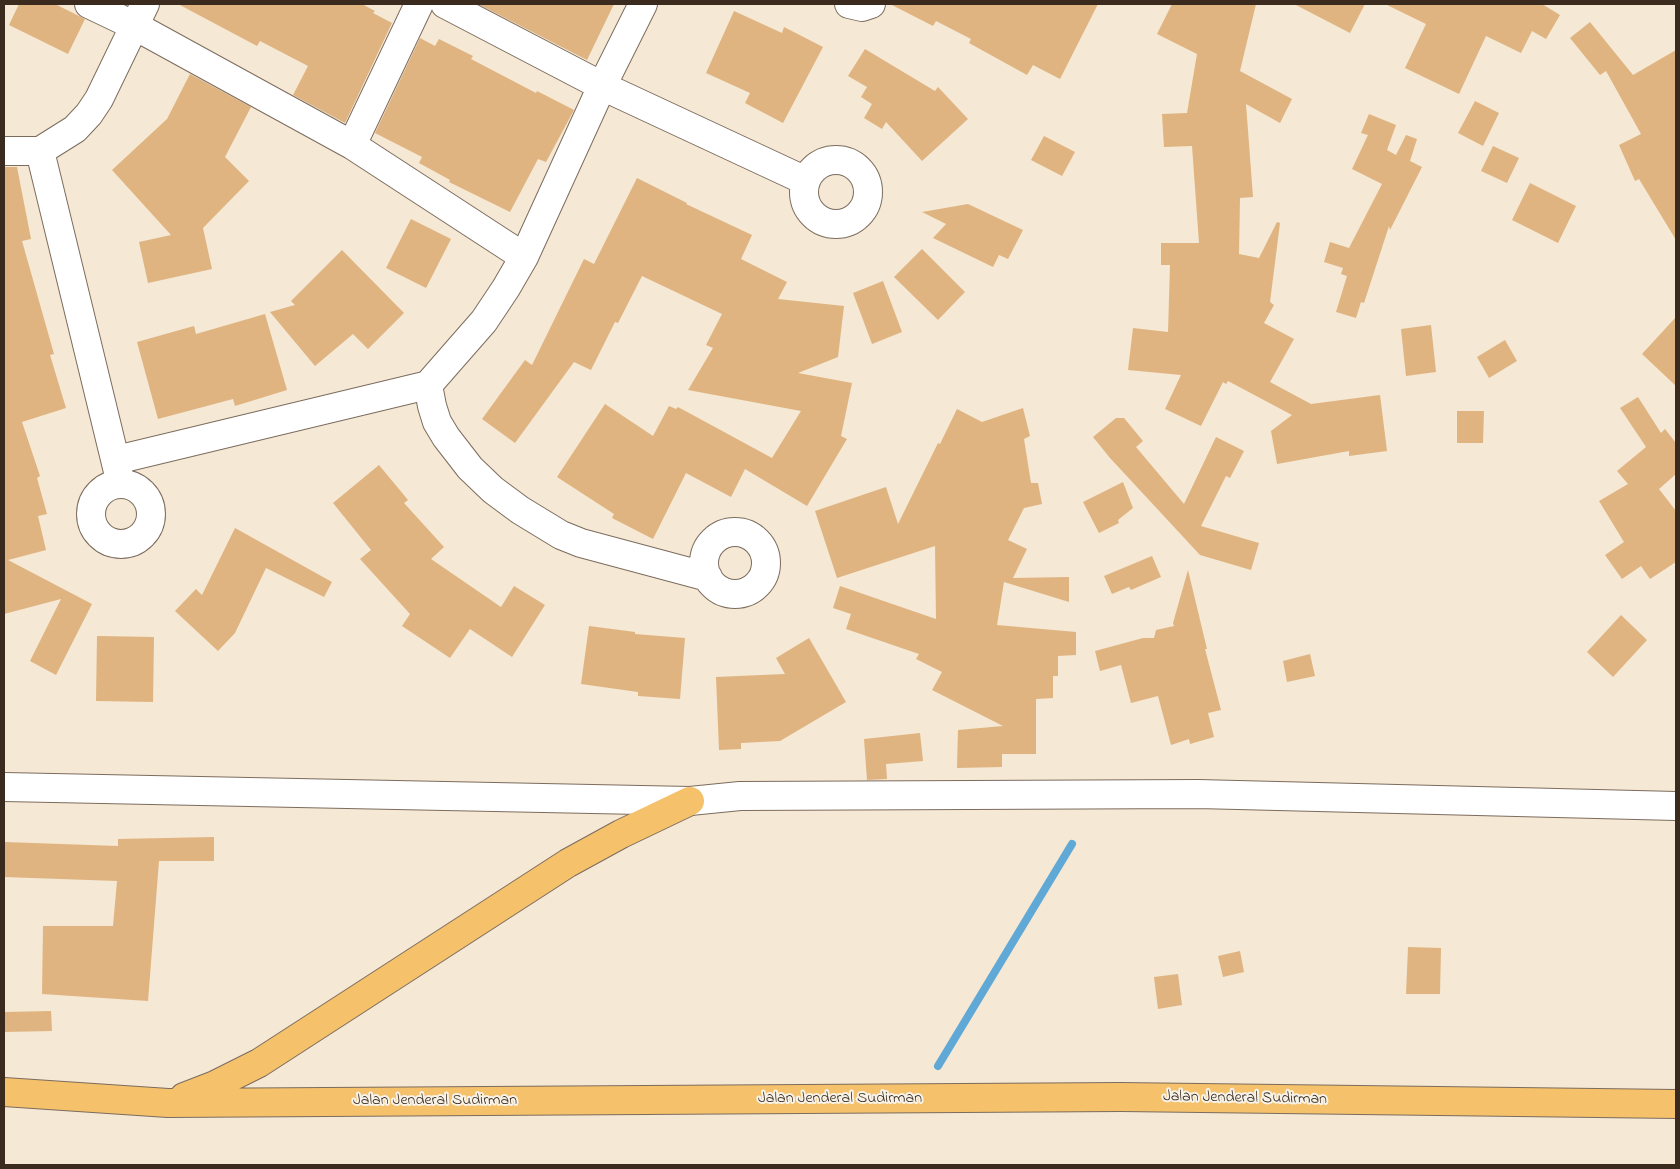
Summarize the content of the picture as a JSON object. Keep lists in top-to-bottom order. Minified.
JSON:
{"streets":{"highway":["Jalan Jenderal Sudirman"]}}
